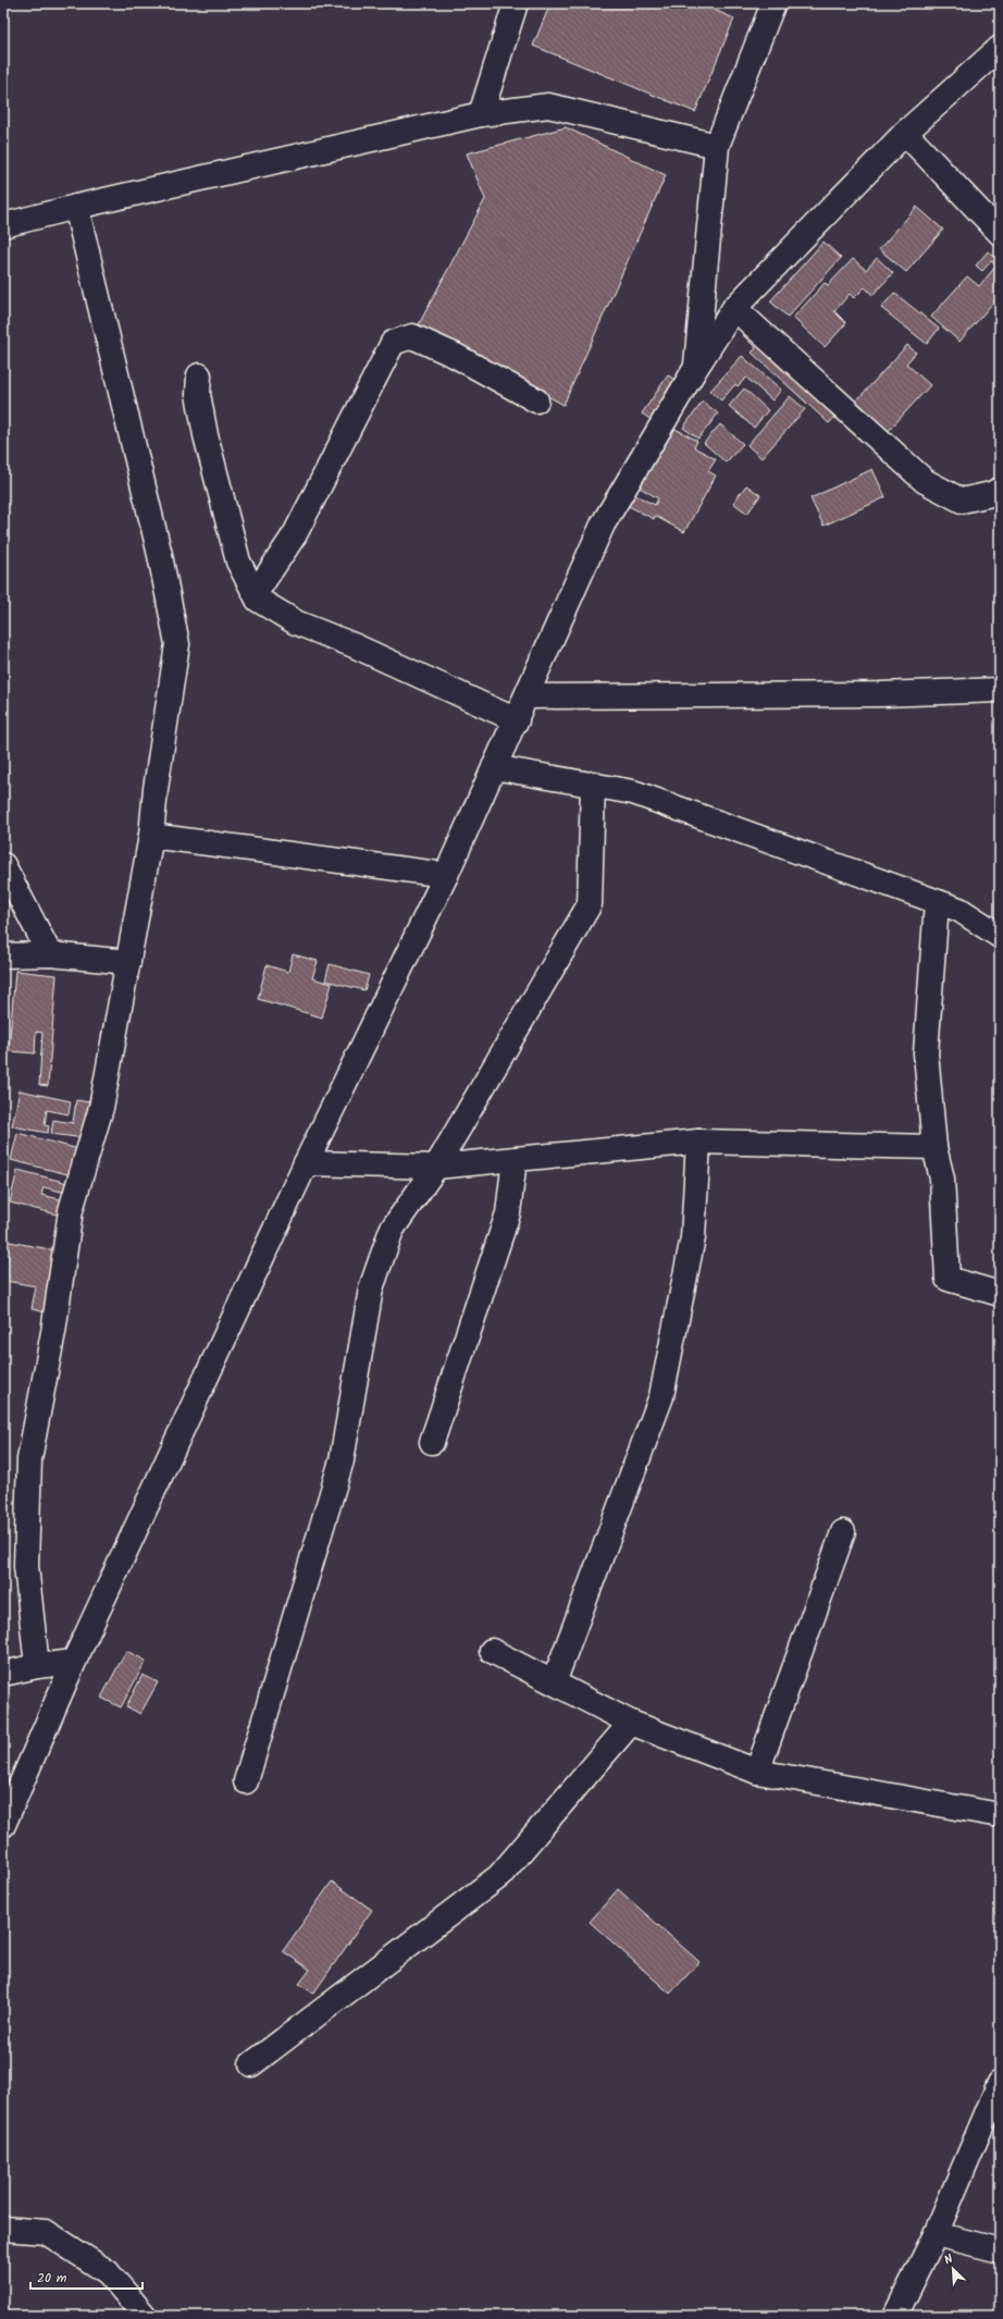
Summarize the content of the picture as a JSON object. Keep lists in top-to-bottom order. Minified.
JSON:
{"scale_bar":"20 m","north":"top left"}
